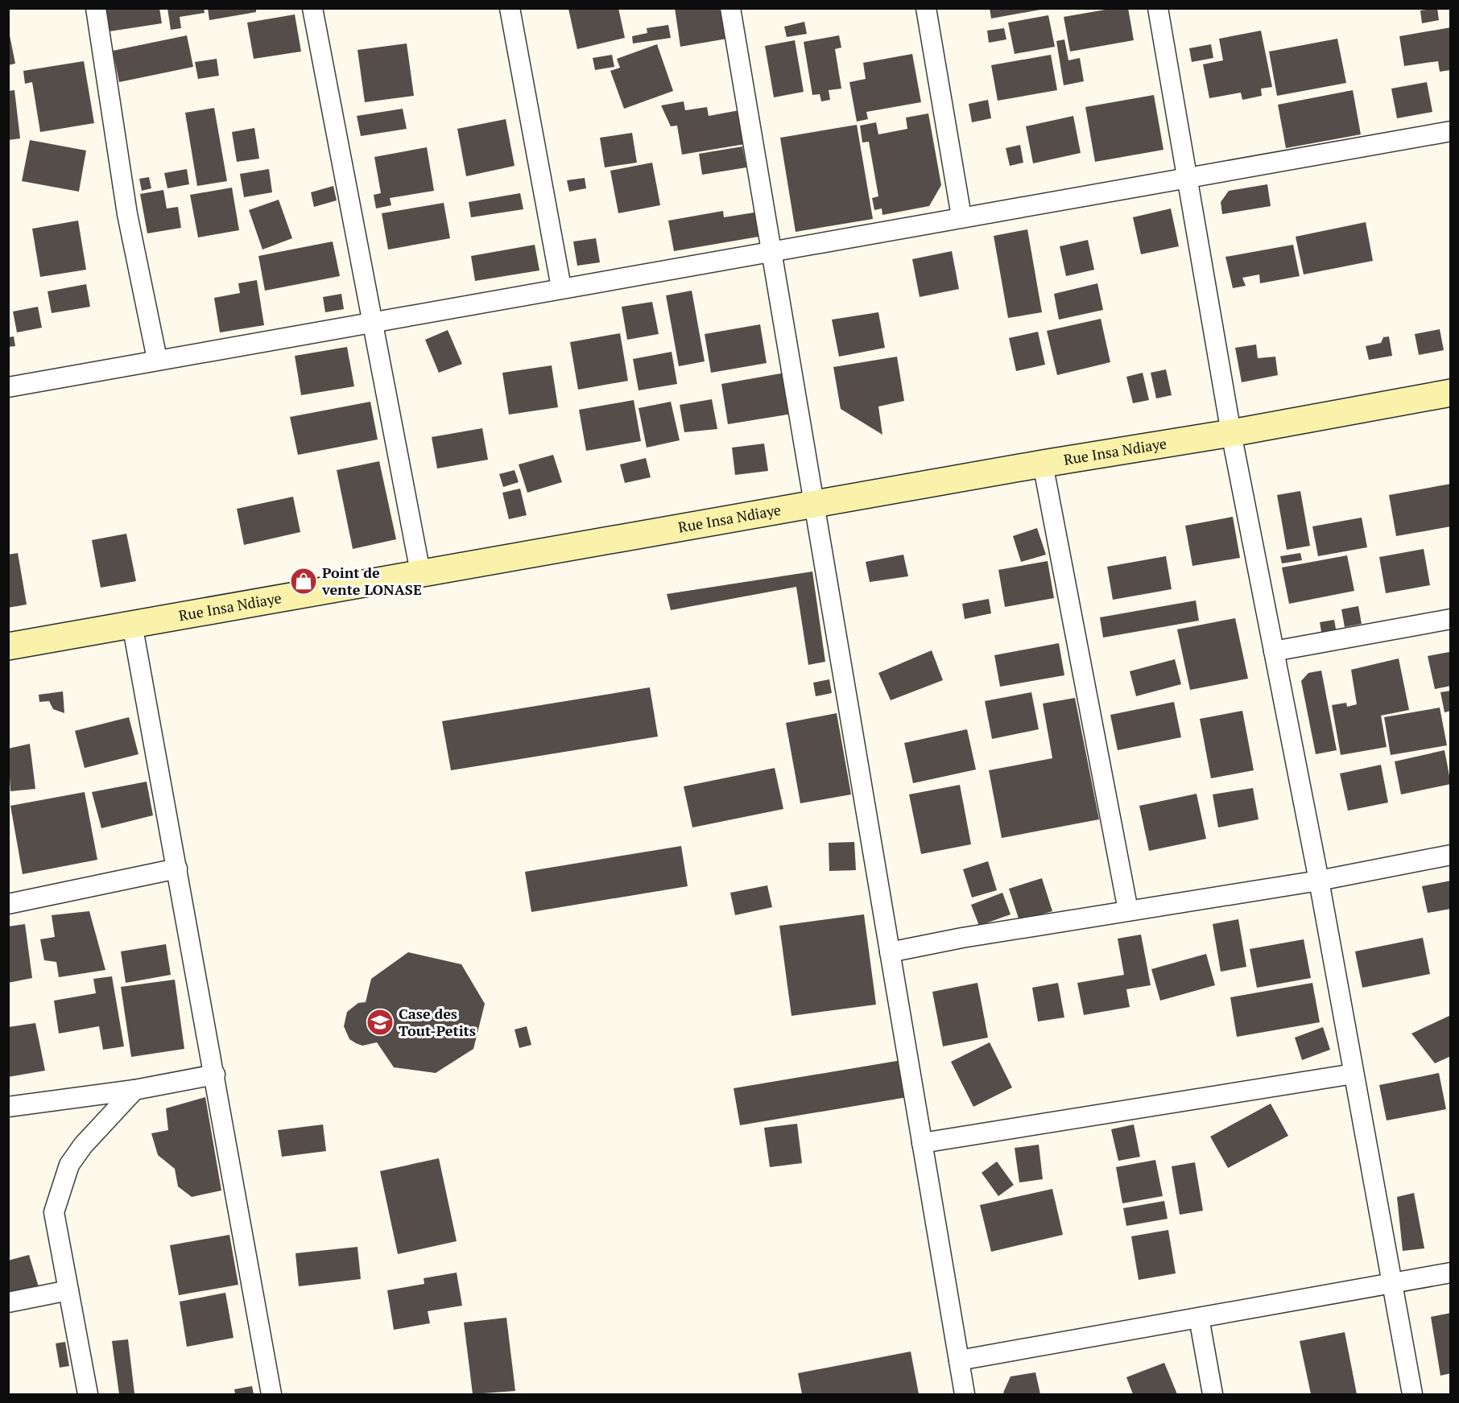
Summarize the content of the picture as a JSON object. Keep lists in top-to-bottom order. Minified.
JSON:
{"streets":{"main road":["Rue Insa Ndiaye"]},"places":{"shop":["Point de vente LONASE"],"school or university":["Case des Tout-Petits"]}}
